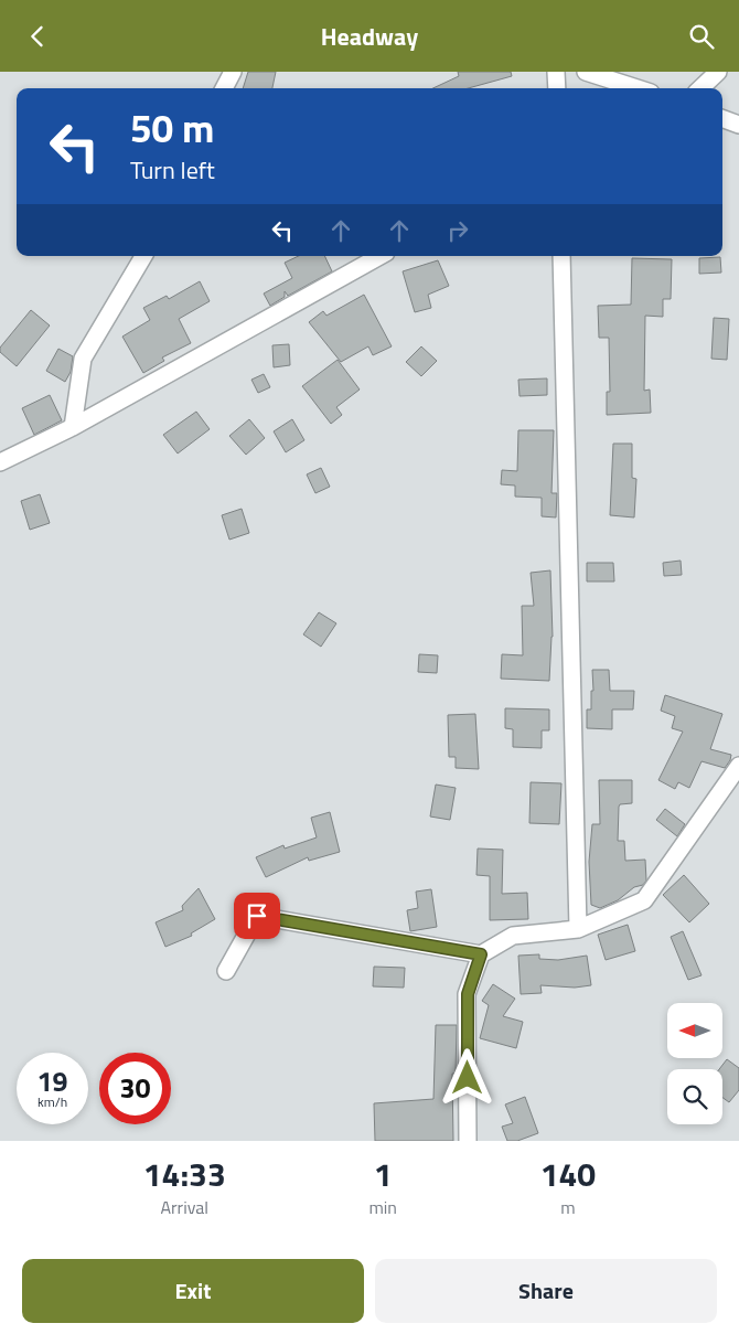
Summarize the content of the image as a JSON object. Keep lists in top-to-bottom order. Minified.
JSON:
{"north":"left","page":{"header":"Headway","turn":["50 m","Turn left"],"speed":"19 km/h","limit":"30","eta":["14:33","Arrival","1","min","140","m"],"buttons":["Exit","Share"]}}
